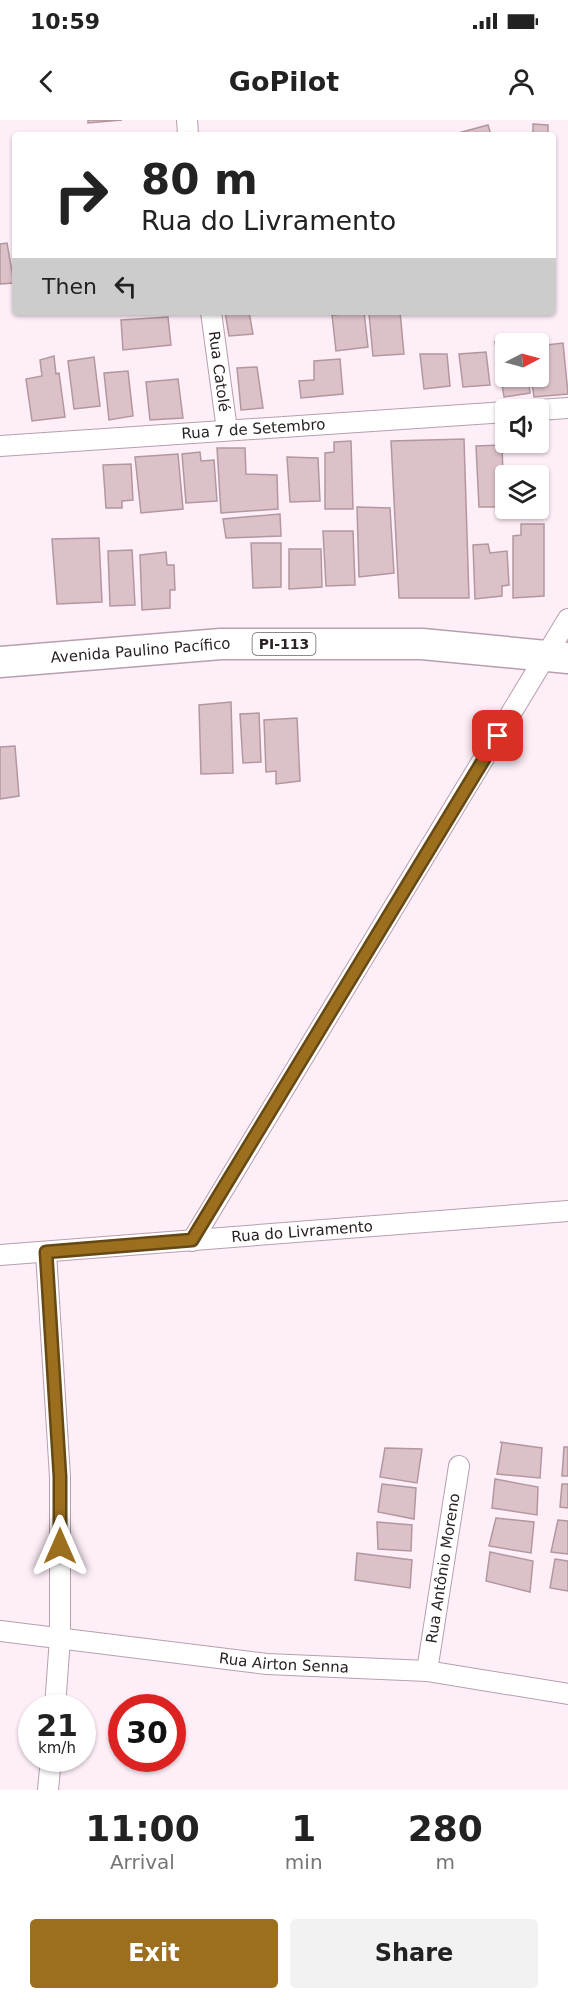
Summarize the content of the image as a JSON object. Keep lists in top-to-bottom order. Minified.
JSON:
{"streets":{"main road":["PI-113","Avenida Paulino Pacífico"],"street":["Rua Catolé","Rua 7 de Setembro","Rua do Livramento","Rua Antônio Moreno","Rua Airton Senna"]},"crossings":[["Rua Catolé","Rua 7 de Setembro"],["Rua Antônio Moreno","Rua Airton Senna"]],"north":"right","page":{"status":"10:59","header":"GoPilot","turn":["80 m","Rua do Livramento"],"then":"Then","speed":"21 km/h","limit":"30","eta":["11:00","Arrival","1","min","280","m"],"buttons":["Exit","Share"]}}
